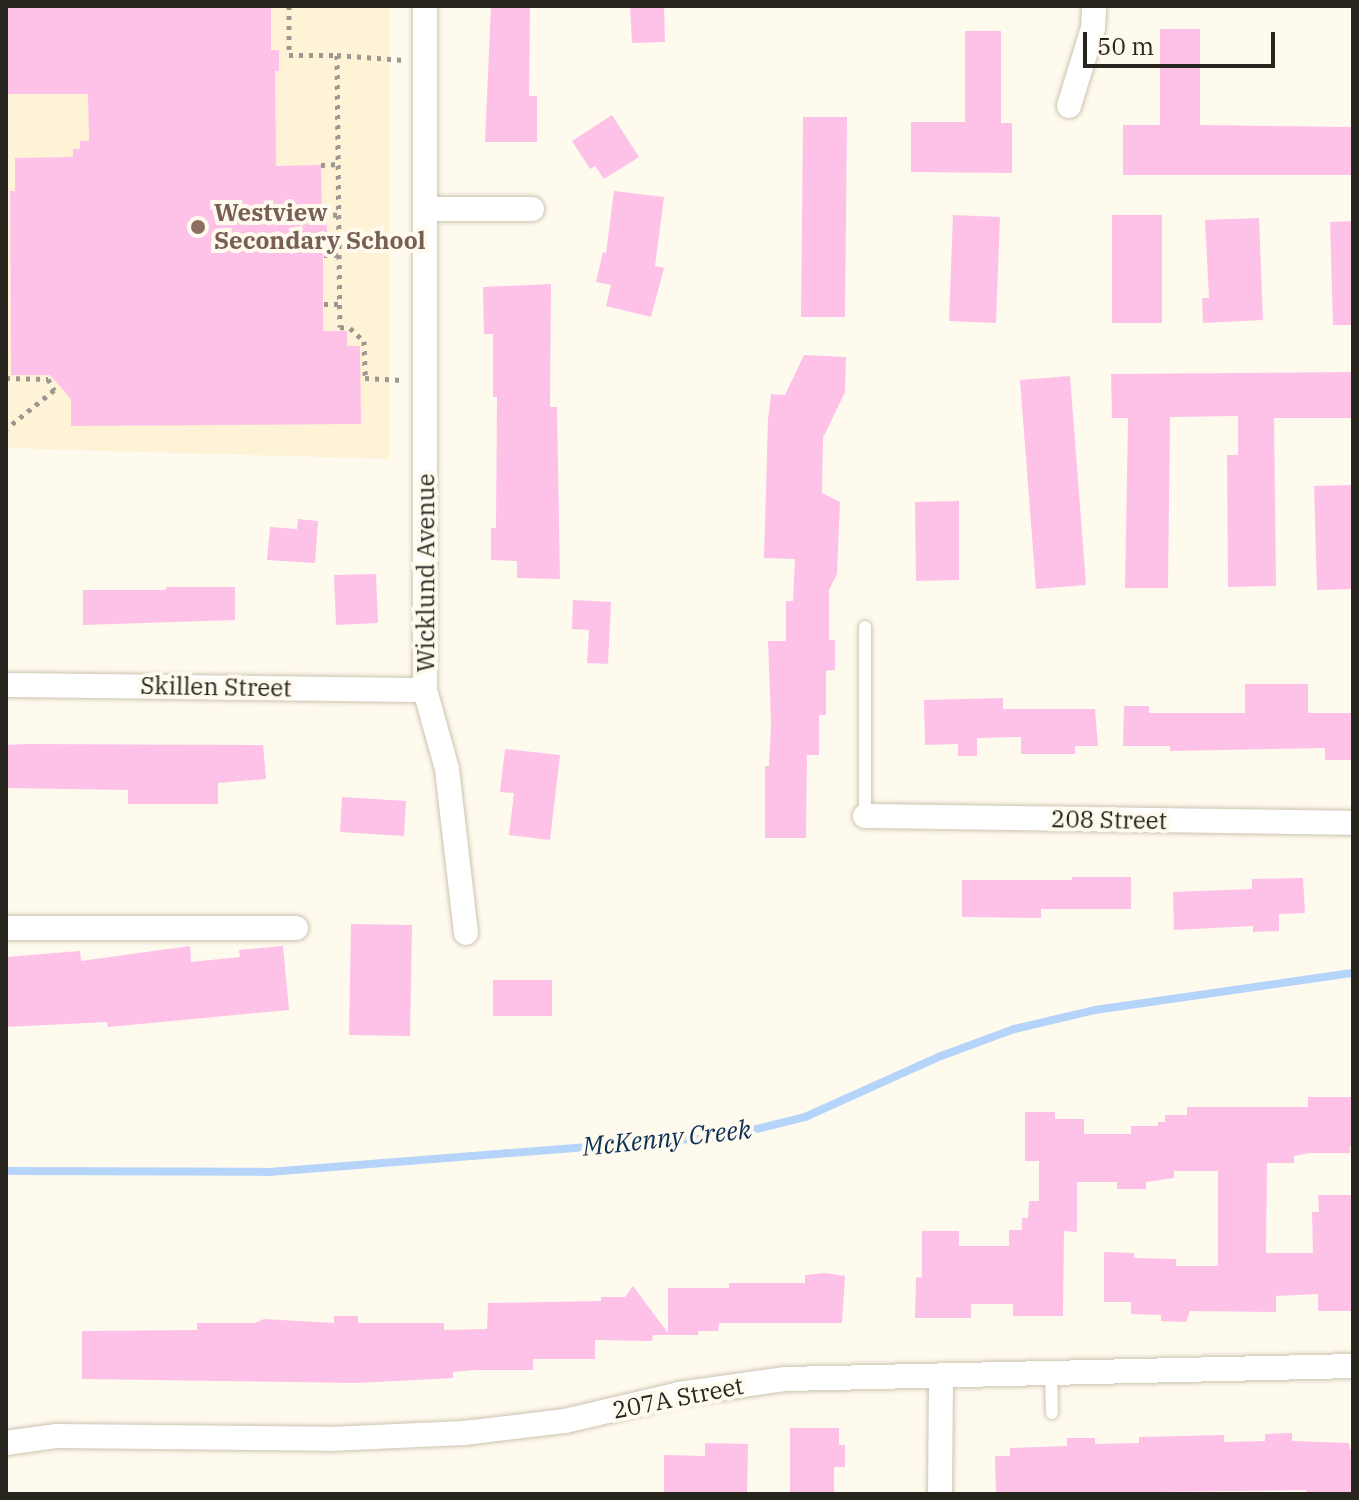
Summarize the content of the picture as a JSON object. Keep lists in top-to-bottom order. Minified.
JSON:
{"streets":{"street":["Wicklund Avenue","Skillen Street","208 Street","207A Street"]},"crossings":[["Wicklund Avenue","Skillen Street"]],"water":["McKenny Creek"],"places":["Westview Secondary School"],"scale_bar":"50 m"}
